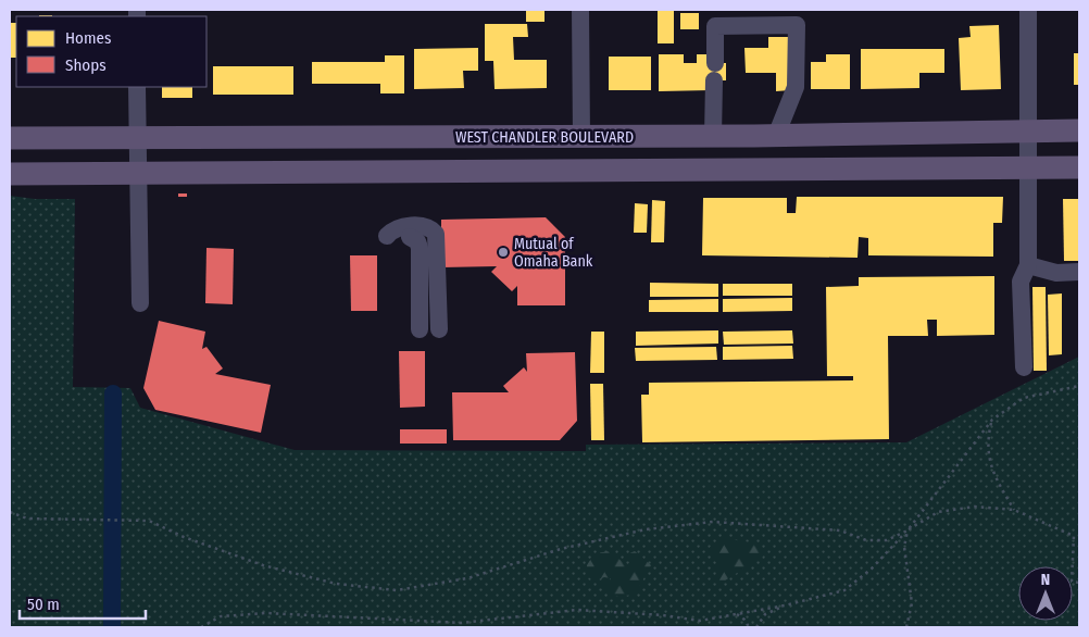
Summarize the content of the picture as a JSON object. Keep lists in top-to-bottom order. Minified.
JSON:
{"streets":{"main road":["WEST CHANDLER BOULEVARD"]},"places":["Mutual of Omaha Bank"],"legend":["Homes","Shops"],"scale_bar":"50 m","north":"top"}
